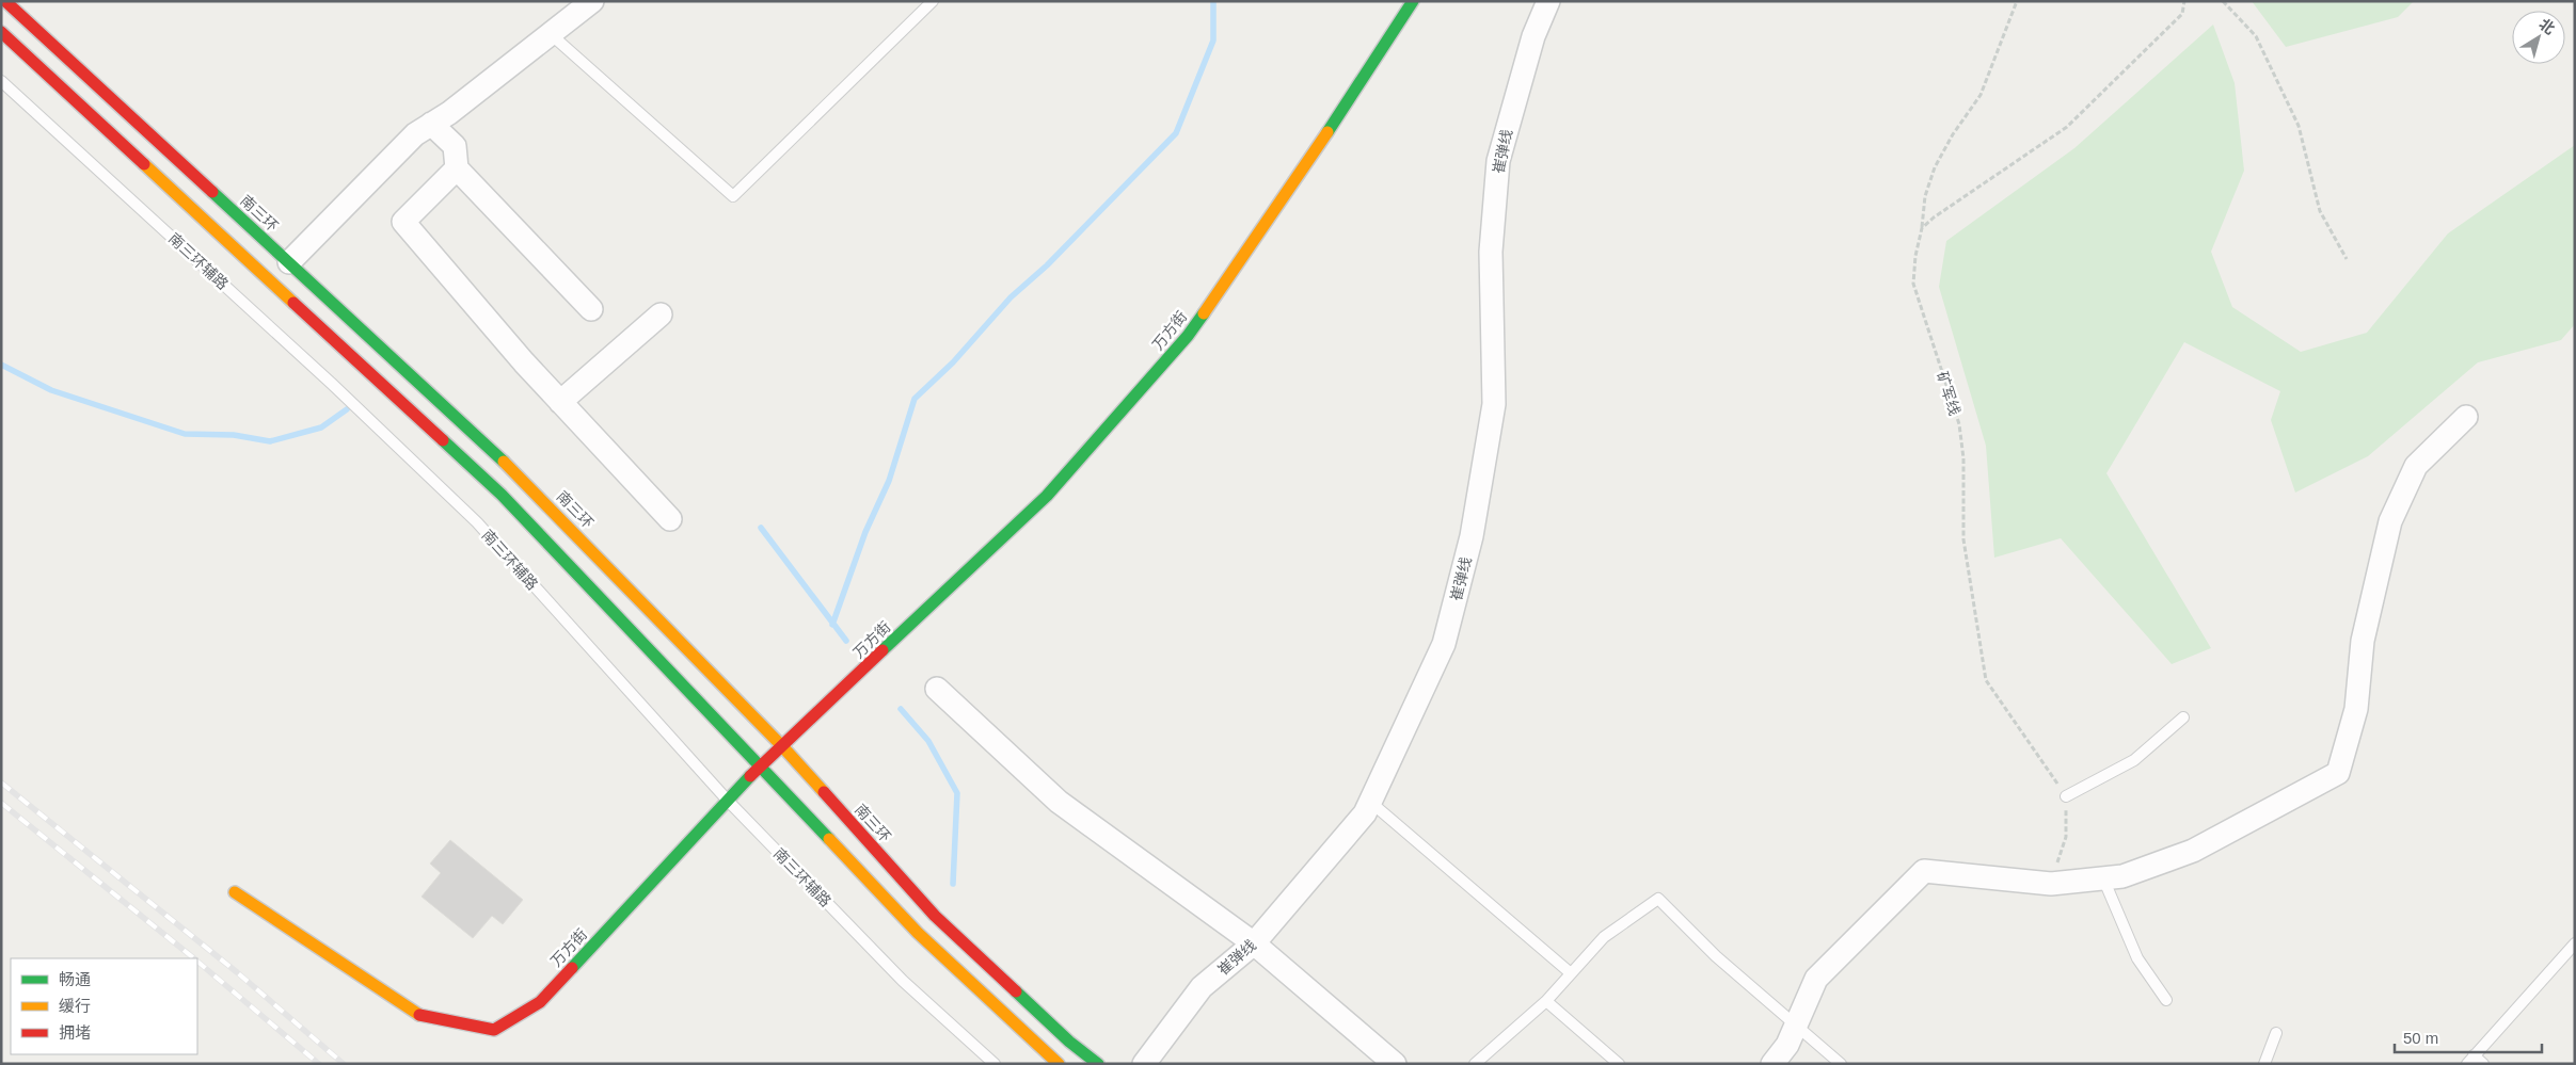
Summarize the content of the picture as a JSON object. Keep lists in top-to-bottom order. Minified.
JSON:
{"streets":{"main road":["南三环","万方街"],"street":["崔弹线"],"lane":["南三环辅路"],"path":["矿军线"]},"crossings":[["南三环","万方街"],["南三环辅路","万方街"]],"legend":["畅通","缓行","拥堵"],"scale_bar":"50 m","north":"top right"}
